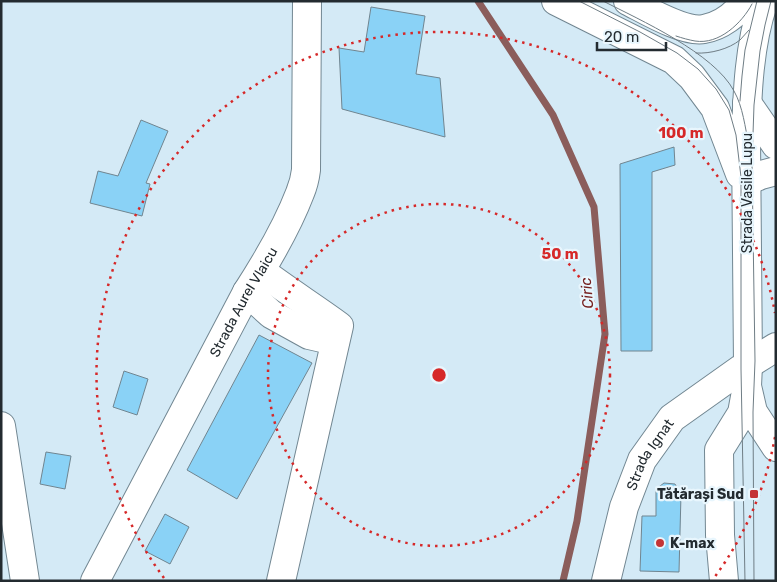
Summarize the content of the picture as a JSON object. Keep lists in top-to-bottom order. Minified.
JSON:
{"streets":{"street":["Strada Vasile Lupu","Strada Aurel Vlaicu","Strada Ignat"]},"crossings":[["Strada Vasile Lupu","Strada Ignat"]],"water":["Ciric"],"places":{"transit":["Tătărași Sud"],"other":["K-max"]},"scale_bar":"20 m","rings":["100 m","50 m"]}
